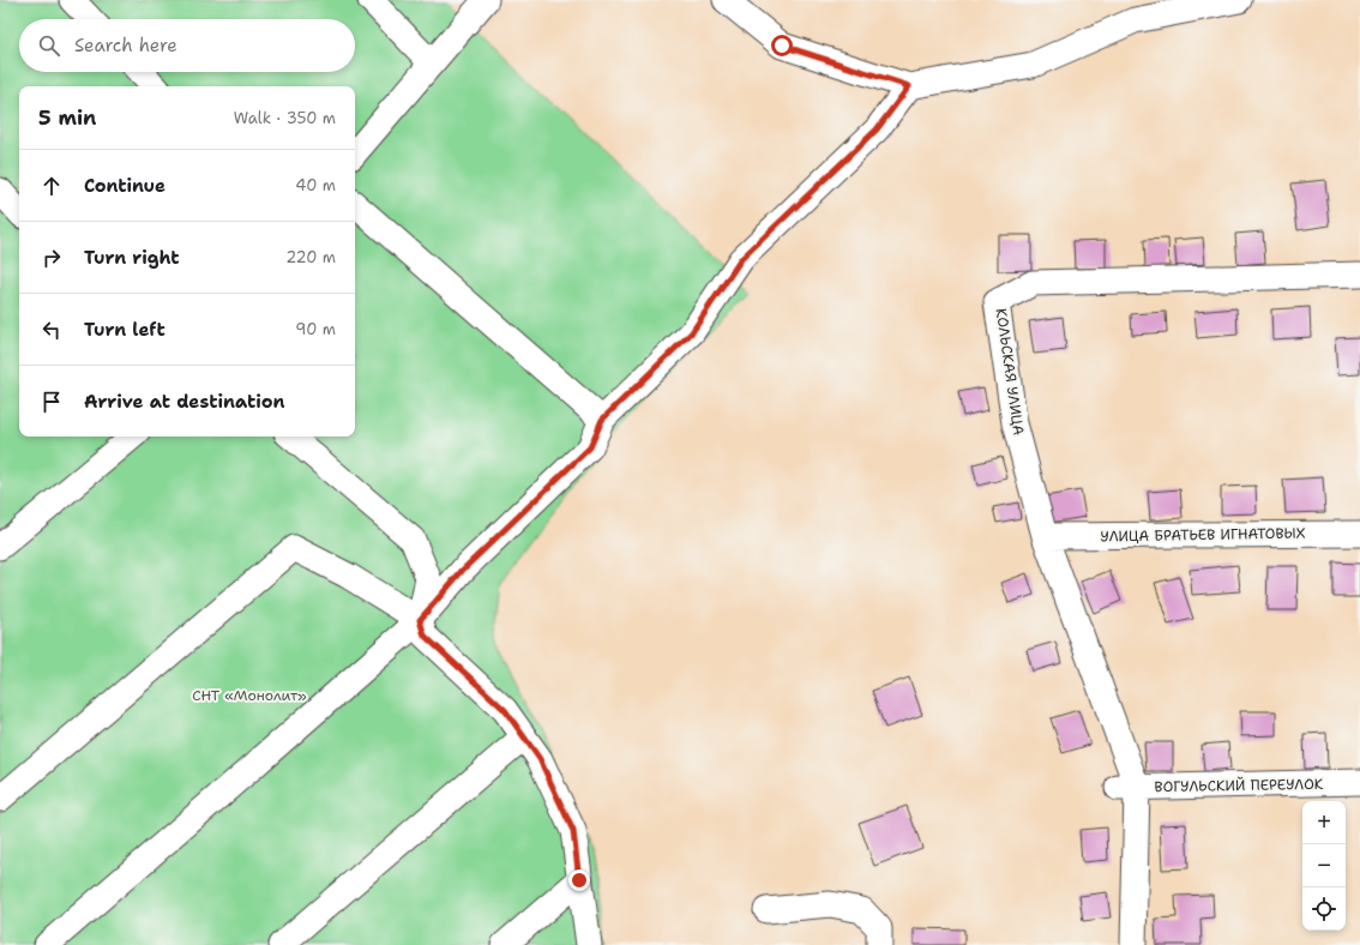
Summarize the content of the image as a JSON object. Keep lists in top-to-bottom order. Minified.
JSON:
{"streets":{"street":["КОЛЬСКАЯ УЛИЦА","УЛИЦА БРАТЬЕВ ИГНАТОВЫХ","ВОГУЛЬСКИЙ ПЕРЕУЛОК"]},"crossings":[["КОЛЬСКАЯ УЛИЦА","УЛИЦА БРАТЬЕВ ИГНАТОВЫХ"],["КОЛЬСКАЯ УЛИЦА","ВОГУЛЬСКИЙ ПЕРЕУЛОК"]],"parks":["СНТ «Монолит»"],"page":{"search":"Search here","heading":["5 min","Walk · 350 m"],"list":[["Continue","40 m"],["Turn right","220 m"],["Turn left","90 m"],"Arrive at destination"],"map_buttons":["+","−"]}}
